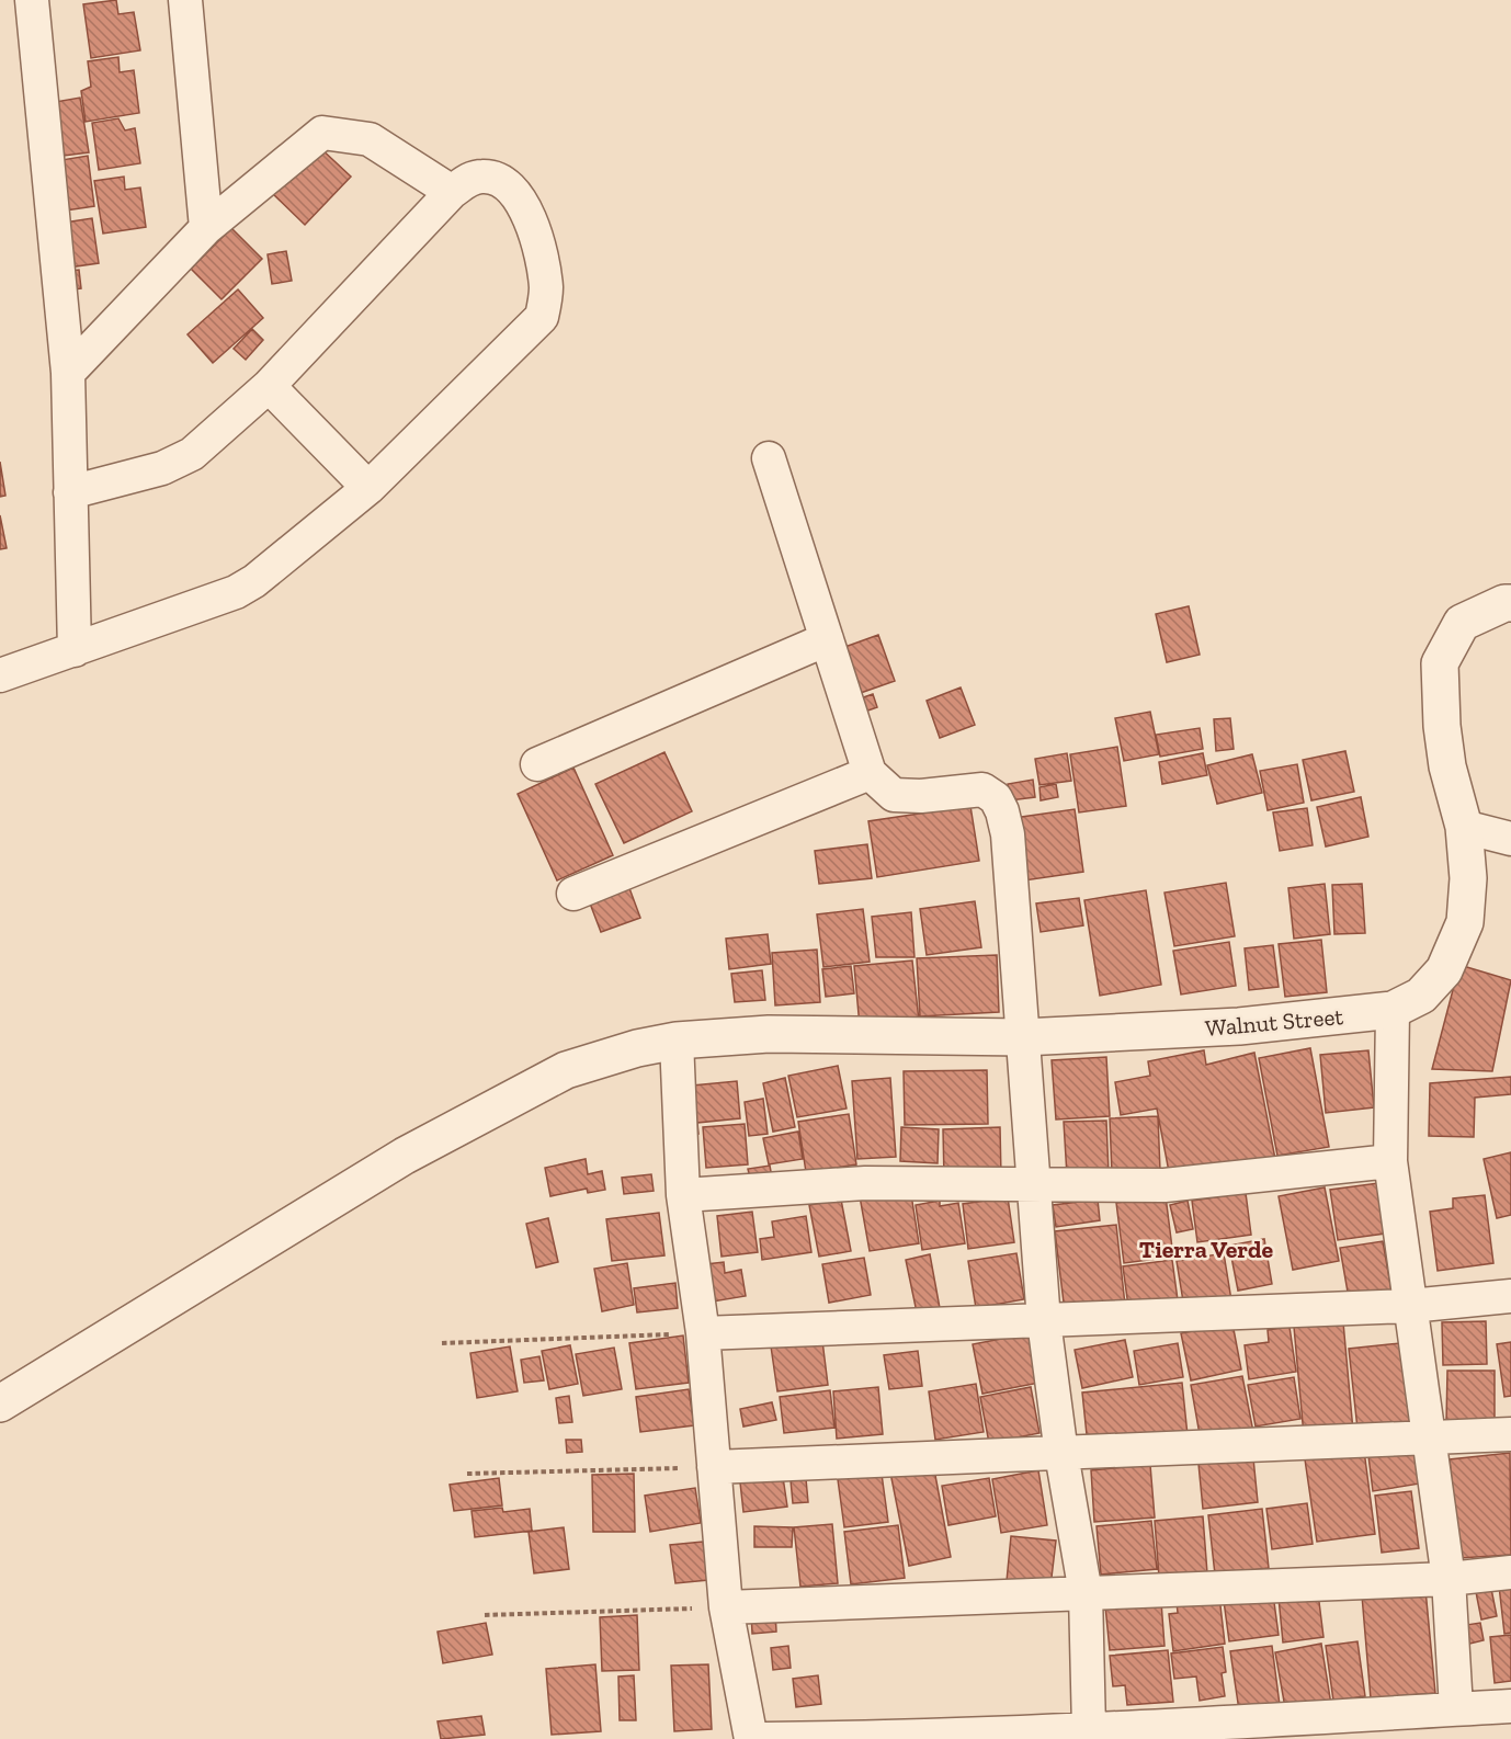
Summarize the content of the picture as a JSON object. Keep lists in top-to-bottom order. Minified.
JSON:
{"streets":{"street":["Walnut Street"]},"districts":["Tierra Verde"]}
